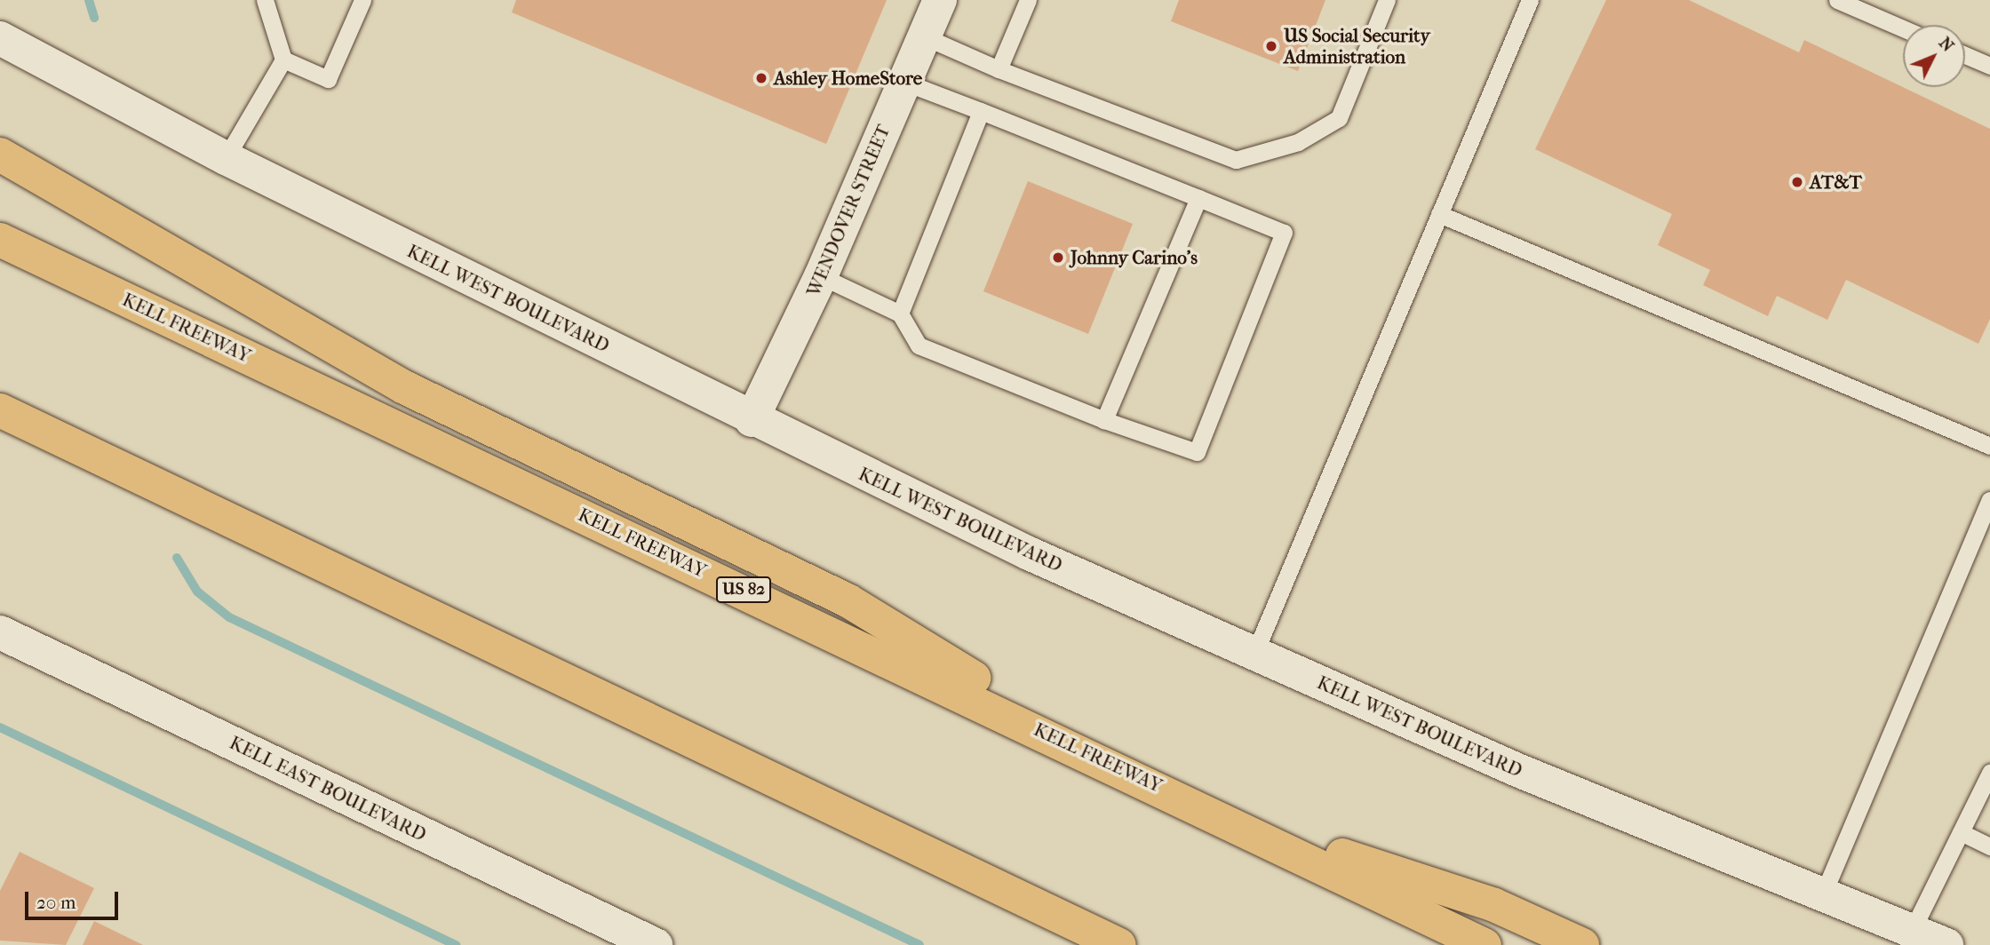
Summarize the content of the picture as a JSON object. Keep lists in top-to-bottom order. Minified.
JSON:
{"streets":{"highway":["KELL FREEWAY","US 82"],"main road":["WENDOVER STREET","KELL WEST BOULEVARD","KELL EAST BOULEVARD"]},"crossings":[["WENDOVER STREET","KELL WEST BOULEVARD"]],"places":["US Social Security Administration","Ashley HomeStore","AT&T","Johnny Carino's"],"scale_bar":"20 m","north":"top right"}
